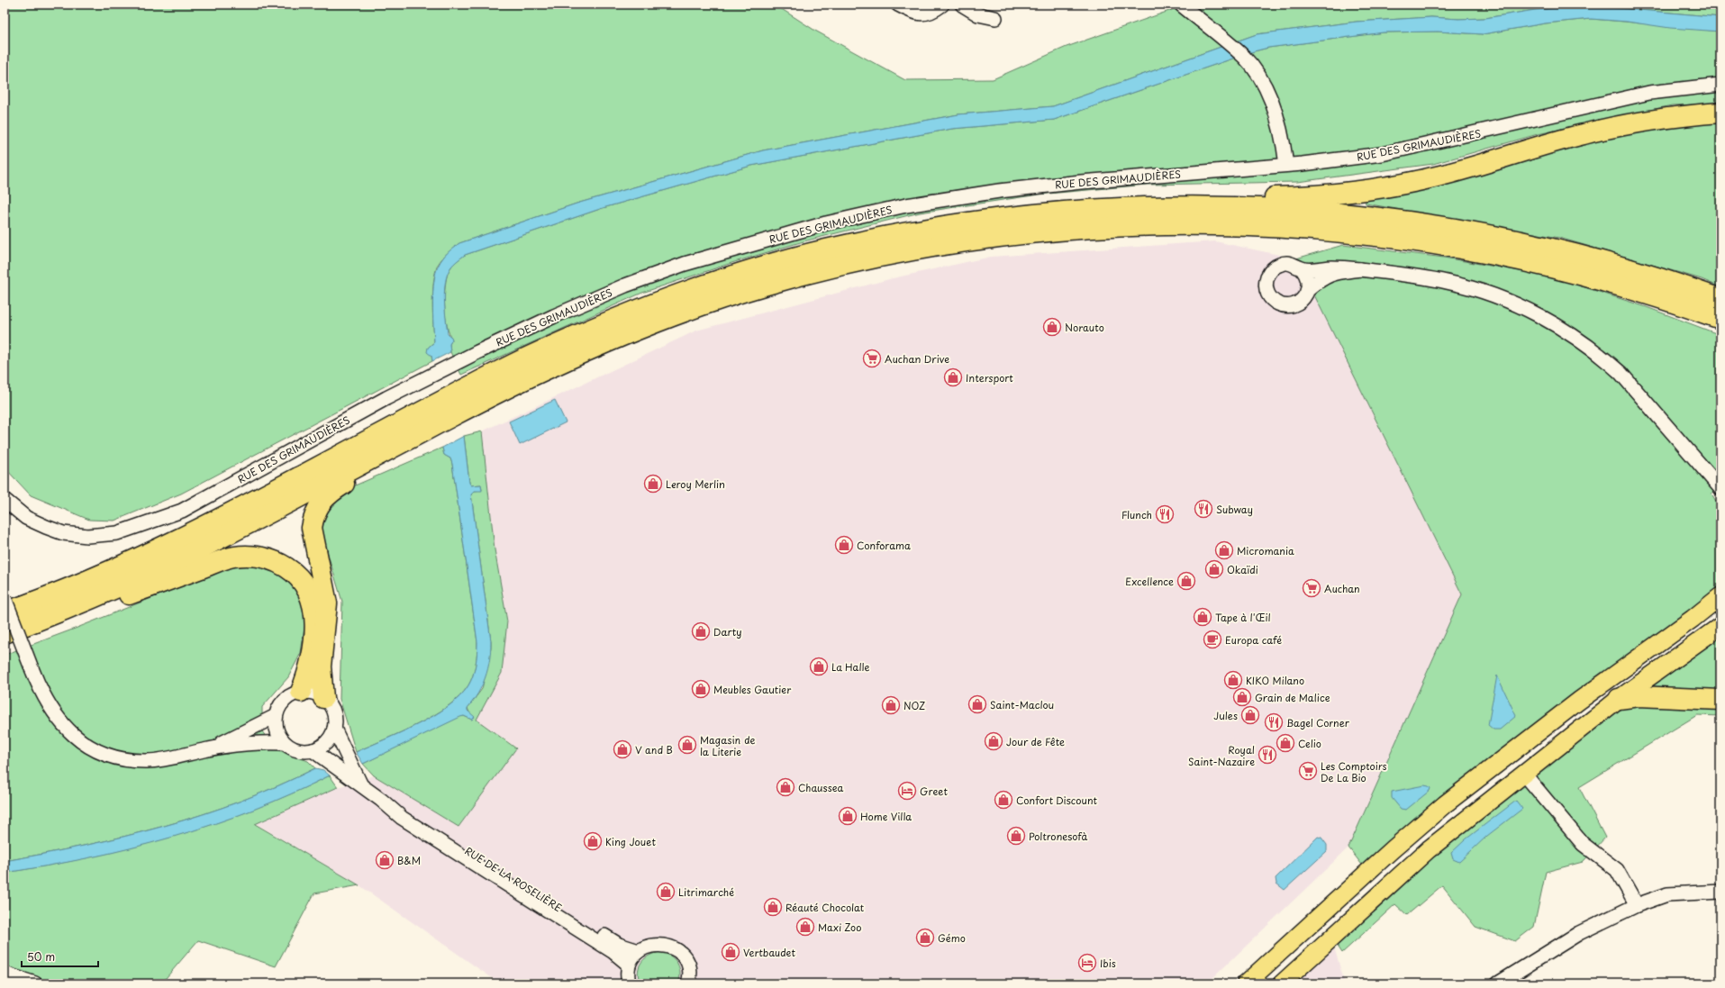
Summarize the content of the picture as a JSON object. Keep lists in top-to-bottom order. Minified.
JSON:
{"streets":{"street":["RUE DES GRIMAUDIÈRES","RUE DE LA ROSELIÈRE"]},"places":{"shop":["Norauto","Intersport","Leroy Merlin","Conforama","Micromania","Okaïdi","Excellence","Tape à l'Œil","Darty","La Halle","KIKO Milano","Meubles Gautier","Grain de Malice","Saint-Maclou","NOZ","Jules","Jour de Fête","Celio","Magasin de la Literie","V and B","Chaussea","Confort Discount","Home Villa","Poltronesofà","King Jouet","B&M","Litrimarché","Réauté Chocolat","Maxi Zoo","Gémo","Vertbaudet"],"supermarket":["Auchan Drive","Auchan","Les Comptoirs De La Bio"],"restaurant":["Subway","Flunch","Bagel Corner","Royal Saint-Nazaire"],"cafe":["Europa café"],"hotel":["Greet","Ibis"]},"scale_bar":"50 m"}
